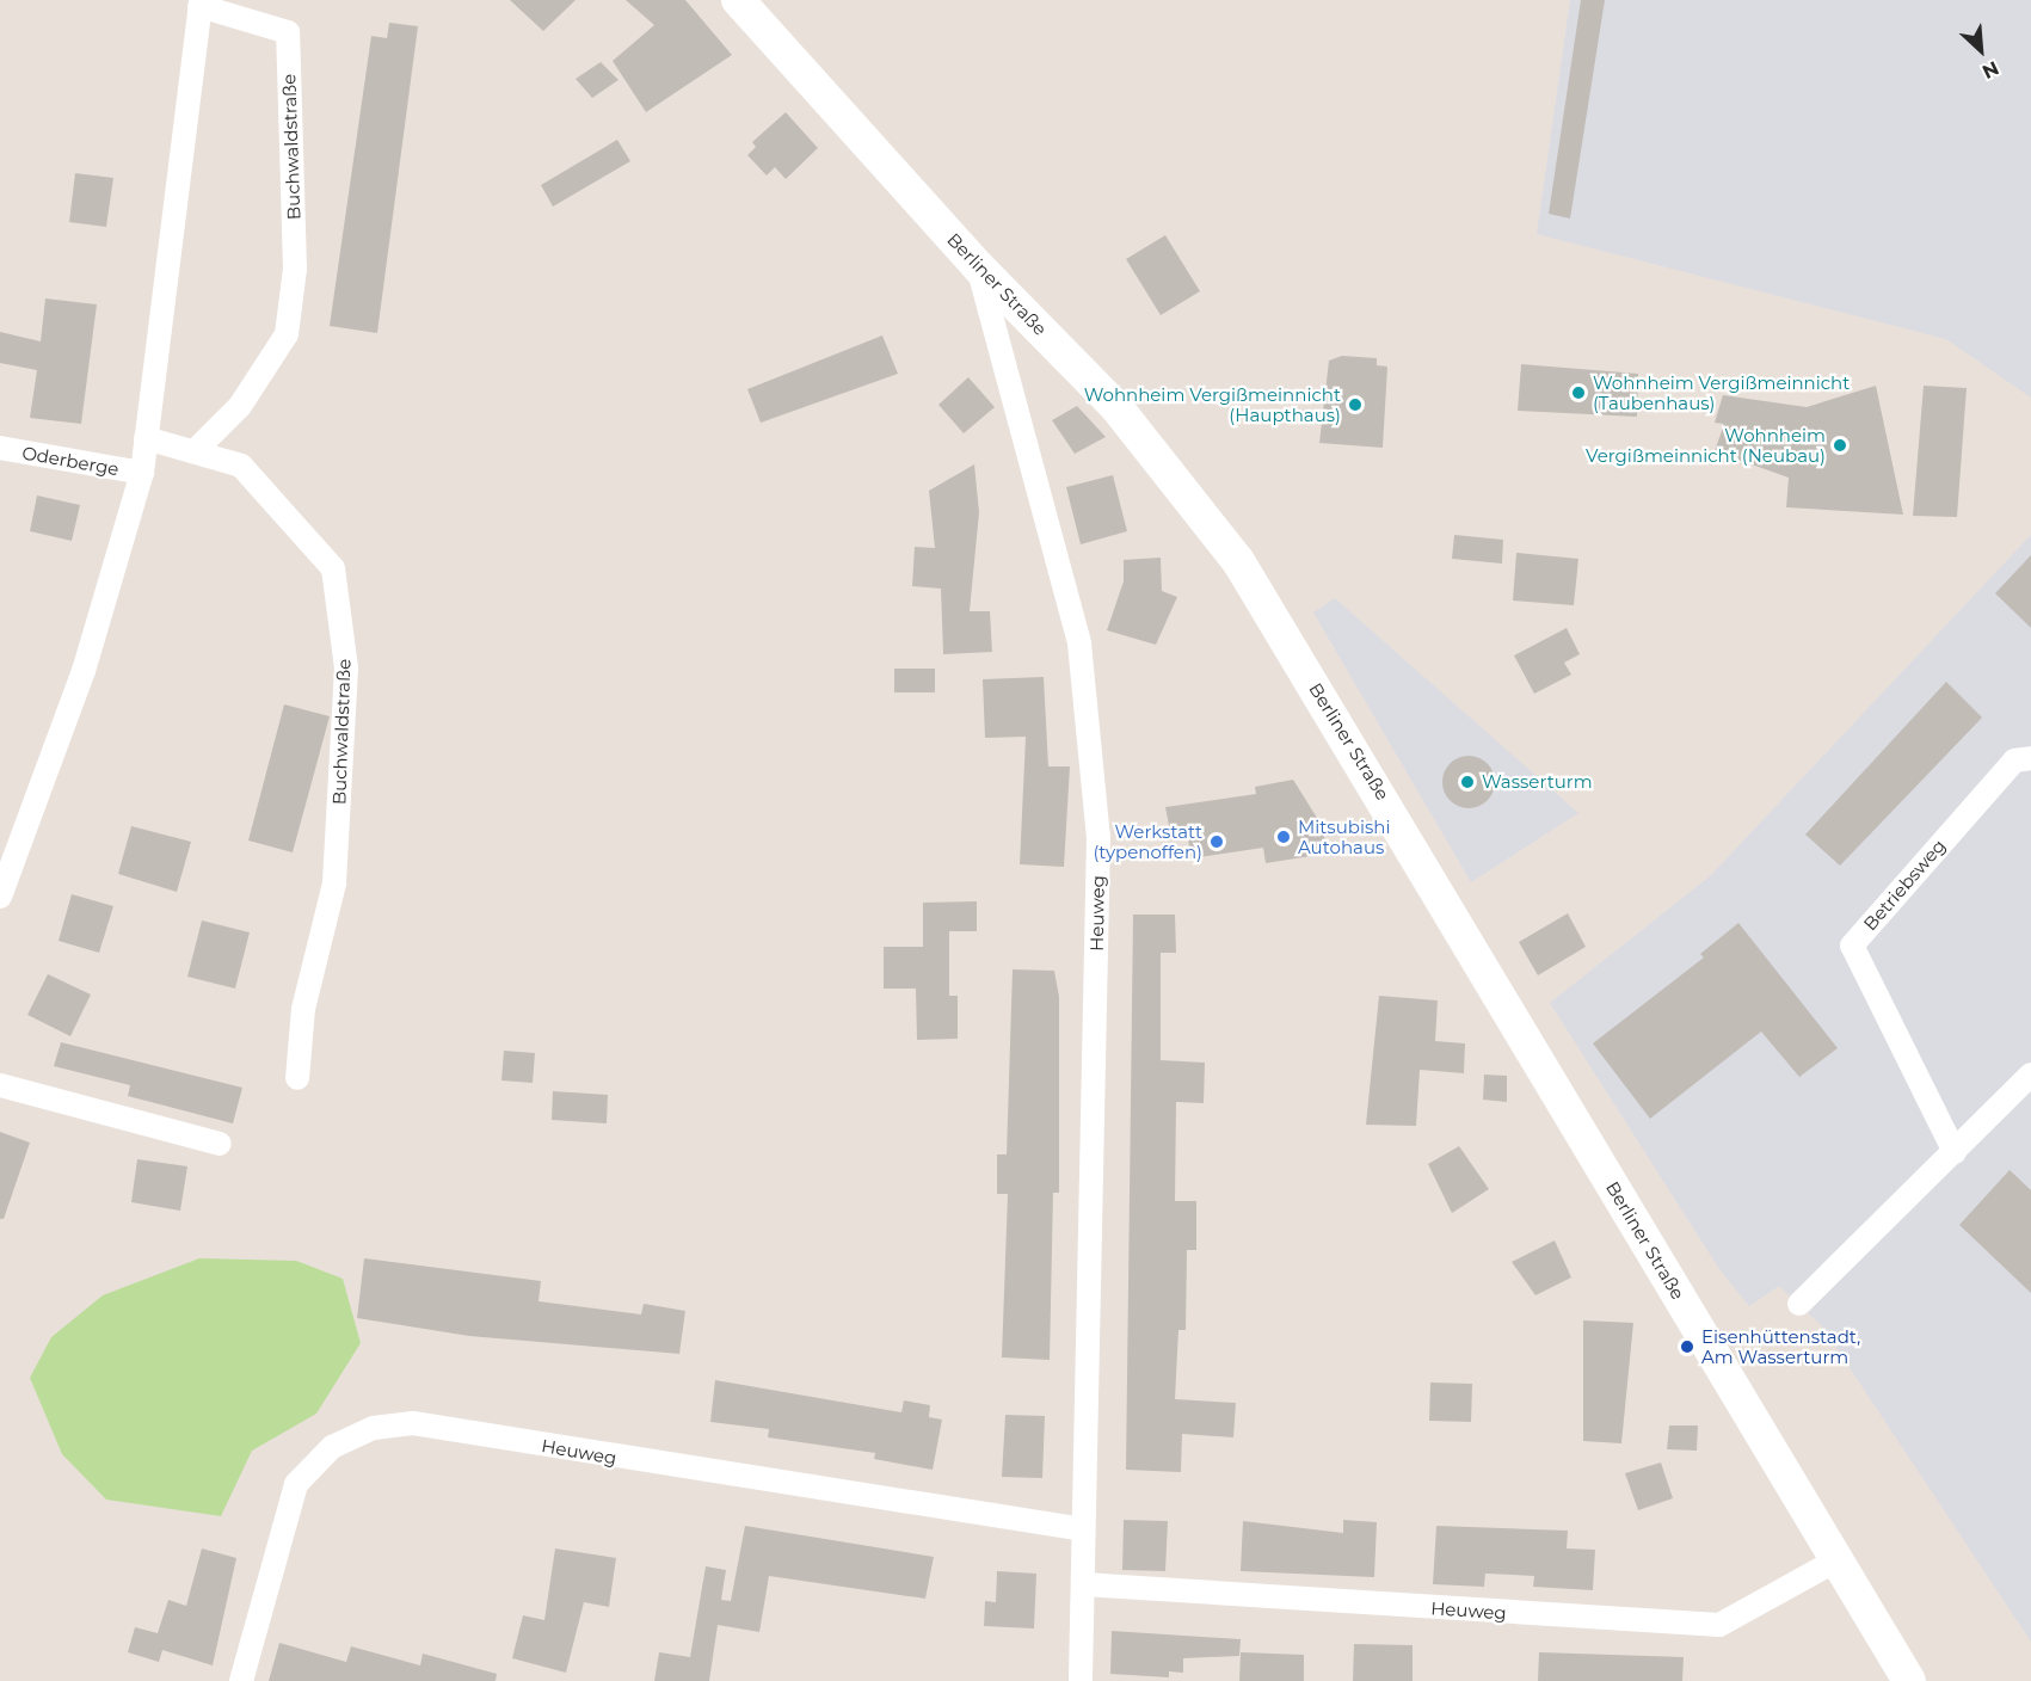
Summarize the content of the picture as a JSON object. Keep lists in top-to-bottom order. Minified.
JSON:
{"streets":{"main road":["Berliner Straße"],"street":["Buchwaldstraße","Oderberge","Betriebsweg","Heuweg"]},"crossings":[["Buchwaldstraße","Oderberge"],["Berliner Straße","Heuweg"]],"places":["Wohnheim Vergißmeinnicht (Taubenhaus)","Wohnheim Vergißmeinnicht (Haupthaus)","Wohnheim Vergißmeinnicht (Neubau)","Wasserturm","Mitsubishi Autohaus","Werkstatt (typenoffen)","Eisenhüttenstadt, Am Wasserturm"],"north":"bottom right"}
